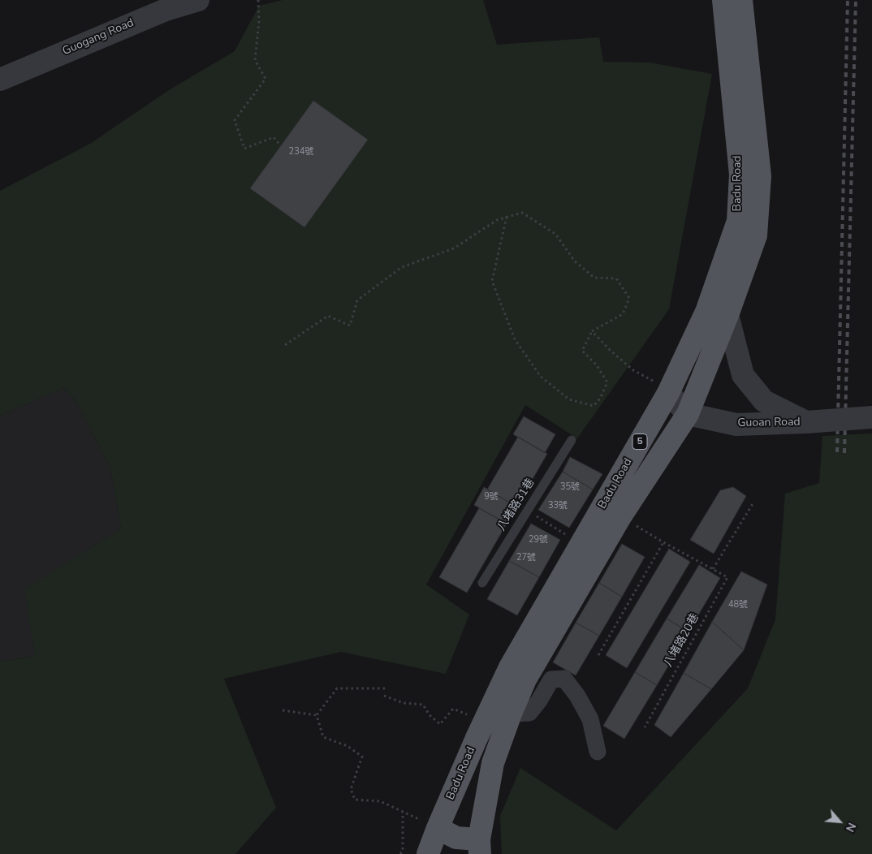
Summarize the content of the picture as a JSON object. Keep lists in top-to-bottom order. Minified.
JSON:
{"streets":{"main road":["Badu Road","5"],"street":["Guogang Road","Guoan Road"],"lane":["八堵路31巷"],"path":["八堵路20巷"]},"crossings":[["Badu Road","Guoan Road"],["Badu Road","八堵路20巷"]],"house_numbers":["234號","35號","9號","33號","29號","27號","48號"],"north":"bottom right"}
